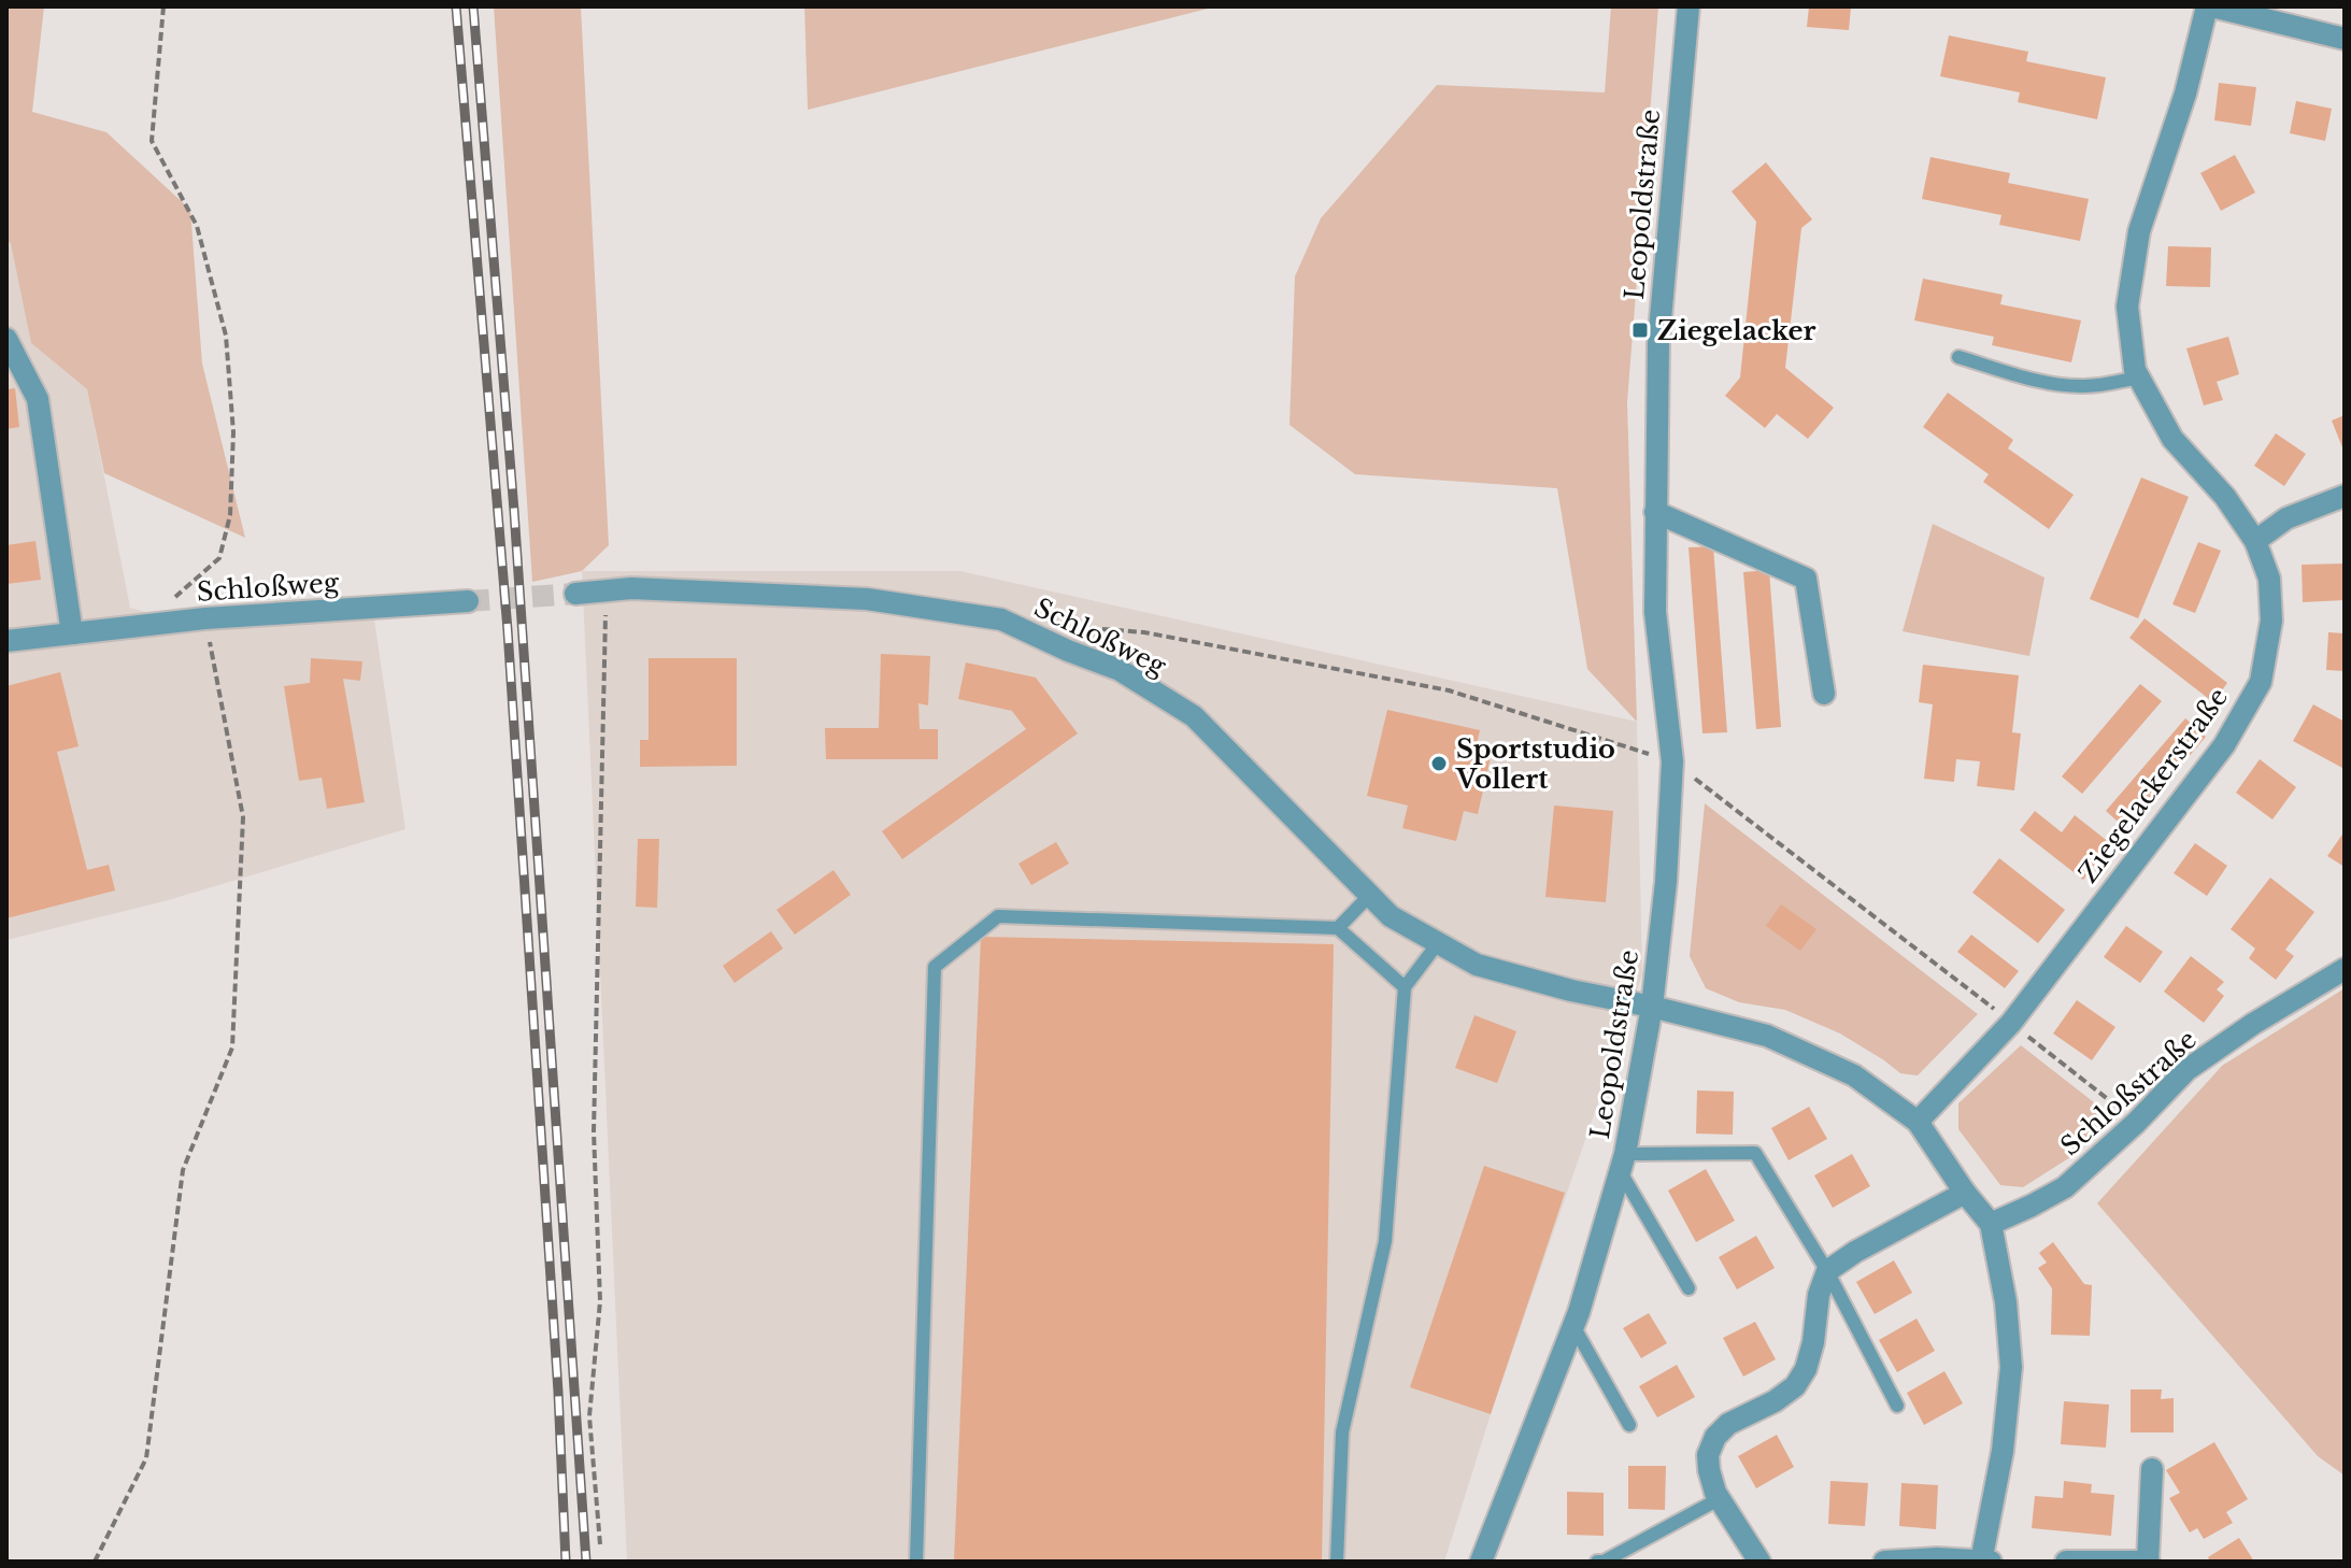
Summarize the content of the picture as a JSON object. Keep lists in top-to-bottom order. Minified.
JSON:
{"streets":{"street":["Leopoldstraße","Schloßweg","Ziegelackerstraße","Schloßstraße"]},"crossings":[["Leopoldstraße","Schloßweg"],["Schloßweg","Ziegelackerstraße"]],"places":{"transit":["Ziegelacker"],"other":["Sportstudio Vollert"]}}
